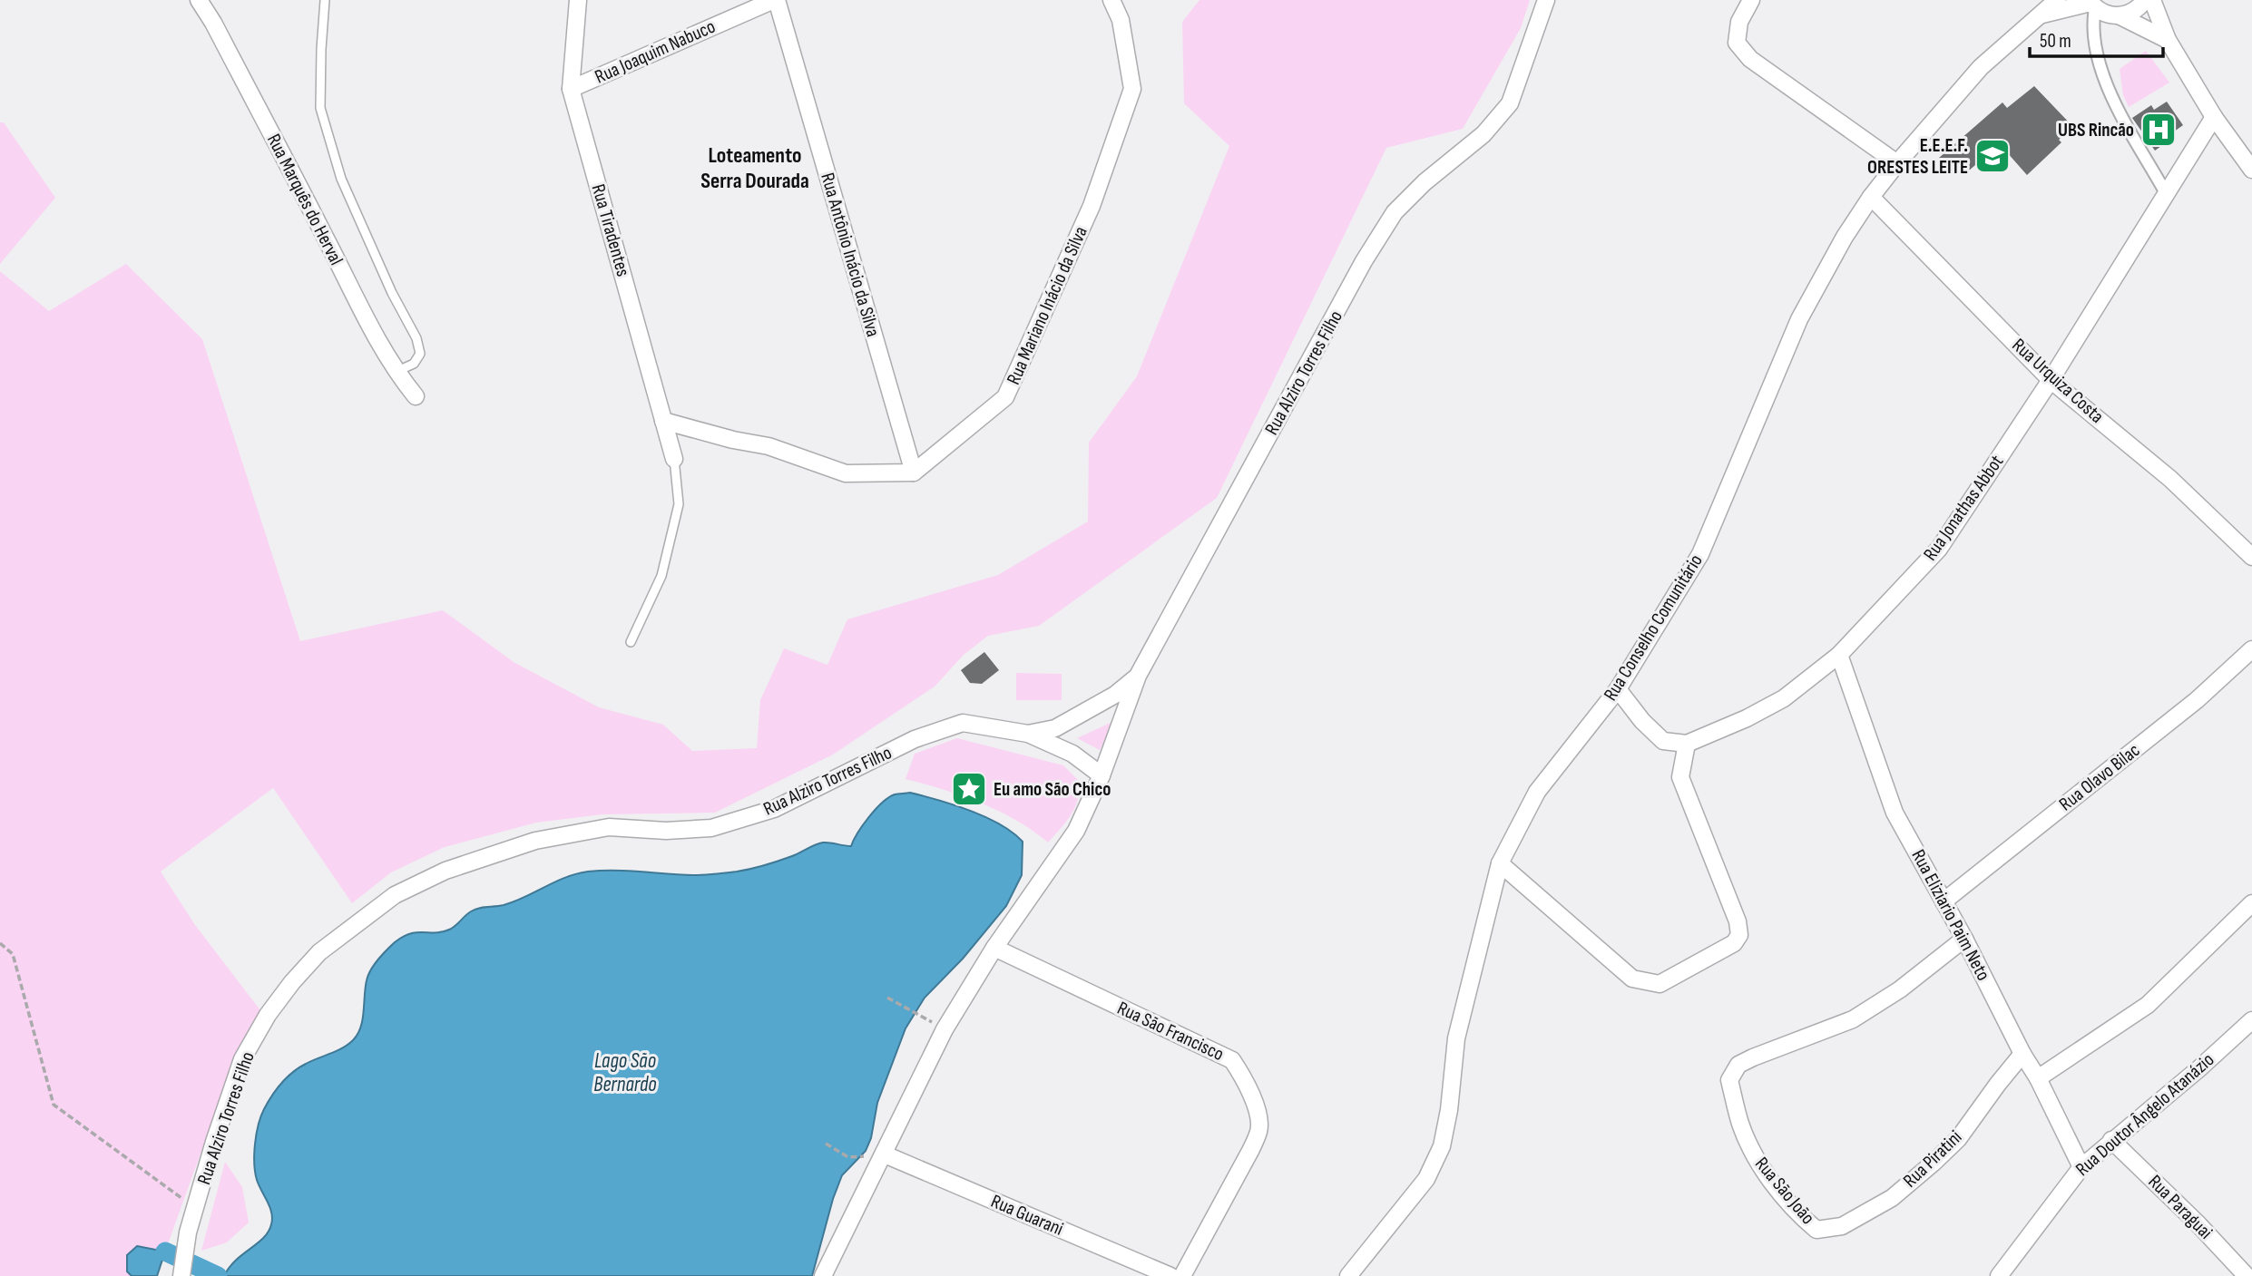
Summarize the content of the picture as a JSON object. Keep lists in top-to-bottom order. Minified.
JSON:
{"streets":{"street":["Rua Joaquim Nabuco","Rua Marquês do Herval","Rua Tiradentes","Rua Antônio Inácio da Silva","Rua Mariano Inácio da Silva","Rua Alziro Torres Filho","Rua Urquiza Costa","Rua Jonathas Abbot","Rua Conselho Comunitário","Rua Olavo Bilac","Rua Eliziario Paim Neto","Rua São Francisco","Rua Doutor Ângelo Atanázio","Rua Piratini","Rua São João","Rua Paraguai","Rua Guarani"]},"crossings":[["Rua Joaquim Nabuco","Rua Tiradentes"],["Rua Joaquim Nabuco","Rua Antônio Inácio da Silva"],["Rua Antônio Inácio da Silva","Rua Mariano Inácio da Silva"],["Rua Alziro Torres Filho","Rua São Francisco"],["Rua Alziro Torres Filho","Rua Guarani"],["Rua Urquiza Costa","Rua Jonathas Abbot"],["Rua Urquiza Costa","Rua Conselho Comunitário"],["Rua Jonathas Abbot","Rua Eliziario Paim Neto"],["Rua Olavo Bilac","Rua Eliziario Paim Neto"],["Rua Eliziario Paim Neto","Rua Doutor Ângelo Atanázio"],["Rua Eliziario Paim Neto","Rua Piratini"],["Rua Eliziario Paim Neto","Rua São João"],["Rua Doutor Ângelo Atanázio","Rua Paraguai"],["Rua Piratini","Rua São João"]],"districts":["Loteamento Serra Dourada"],"water":["Lago São Bernardo"],"places":{"hospital":["UBS Rincão"],"school or university":["E.E.E.F. ORESTES LEITE"],"place":["Eu amo São Chico"]},"scale_bar":"50 m"}
